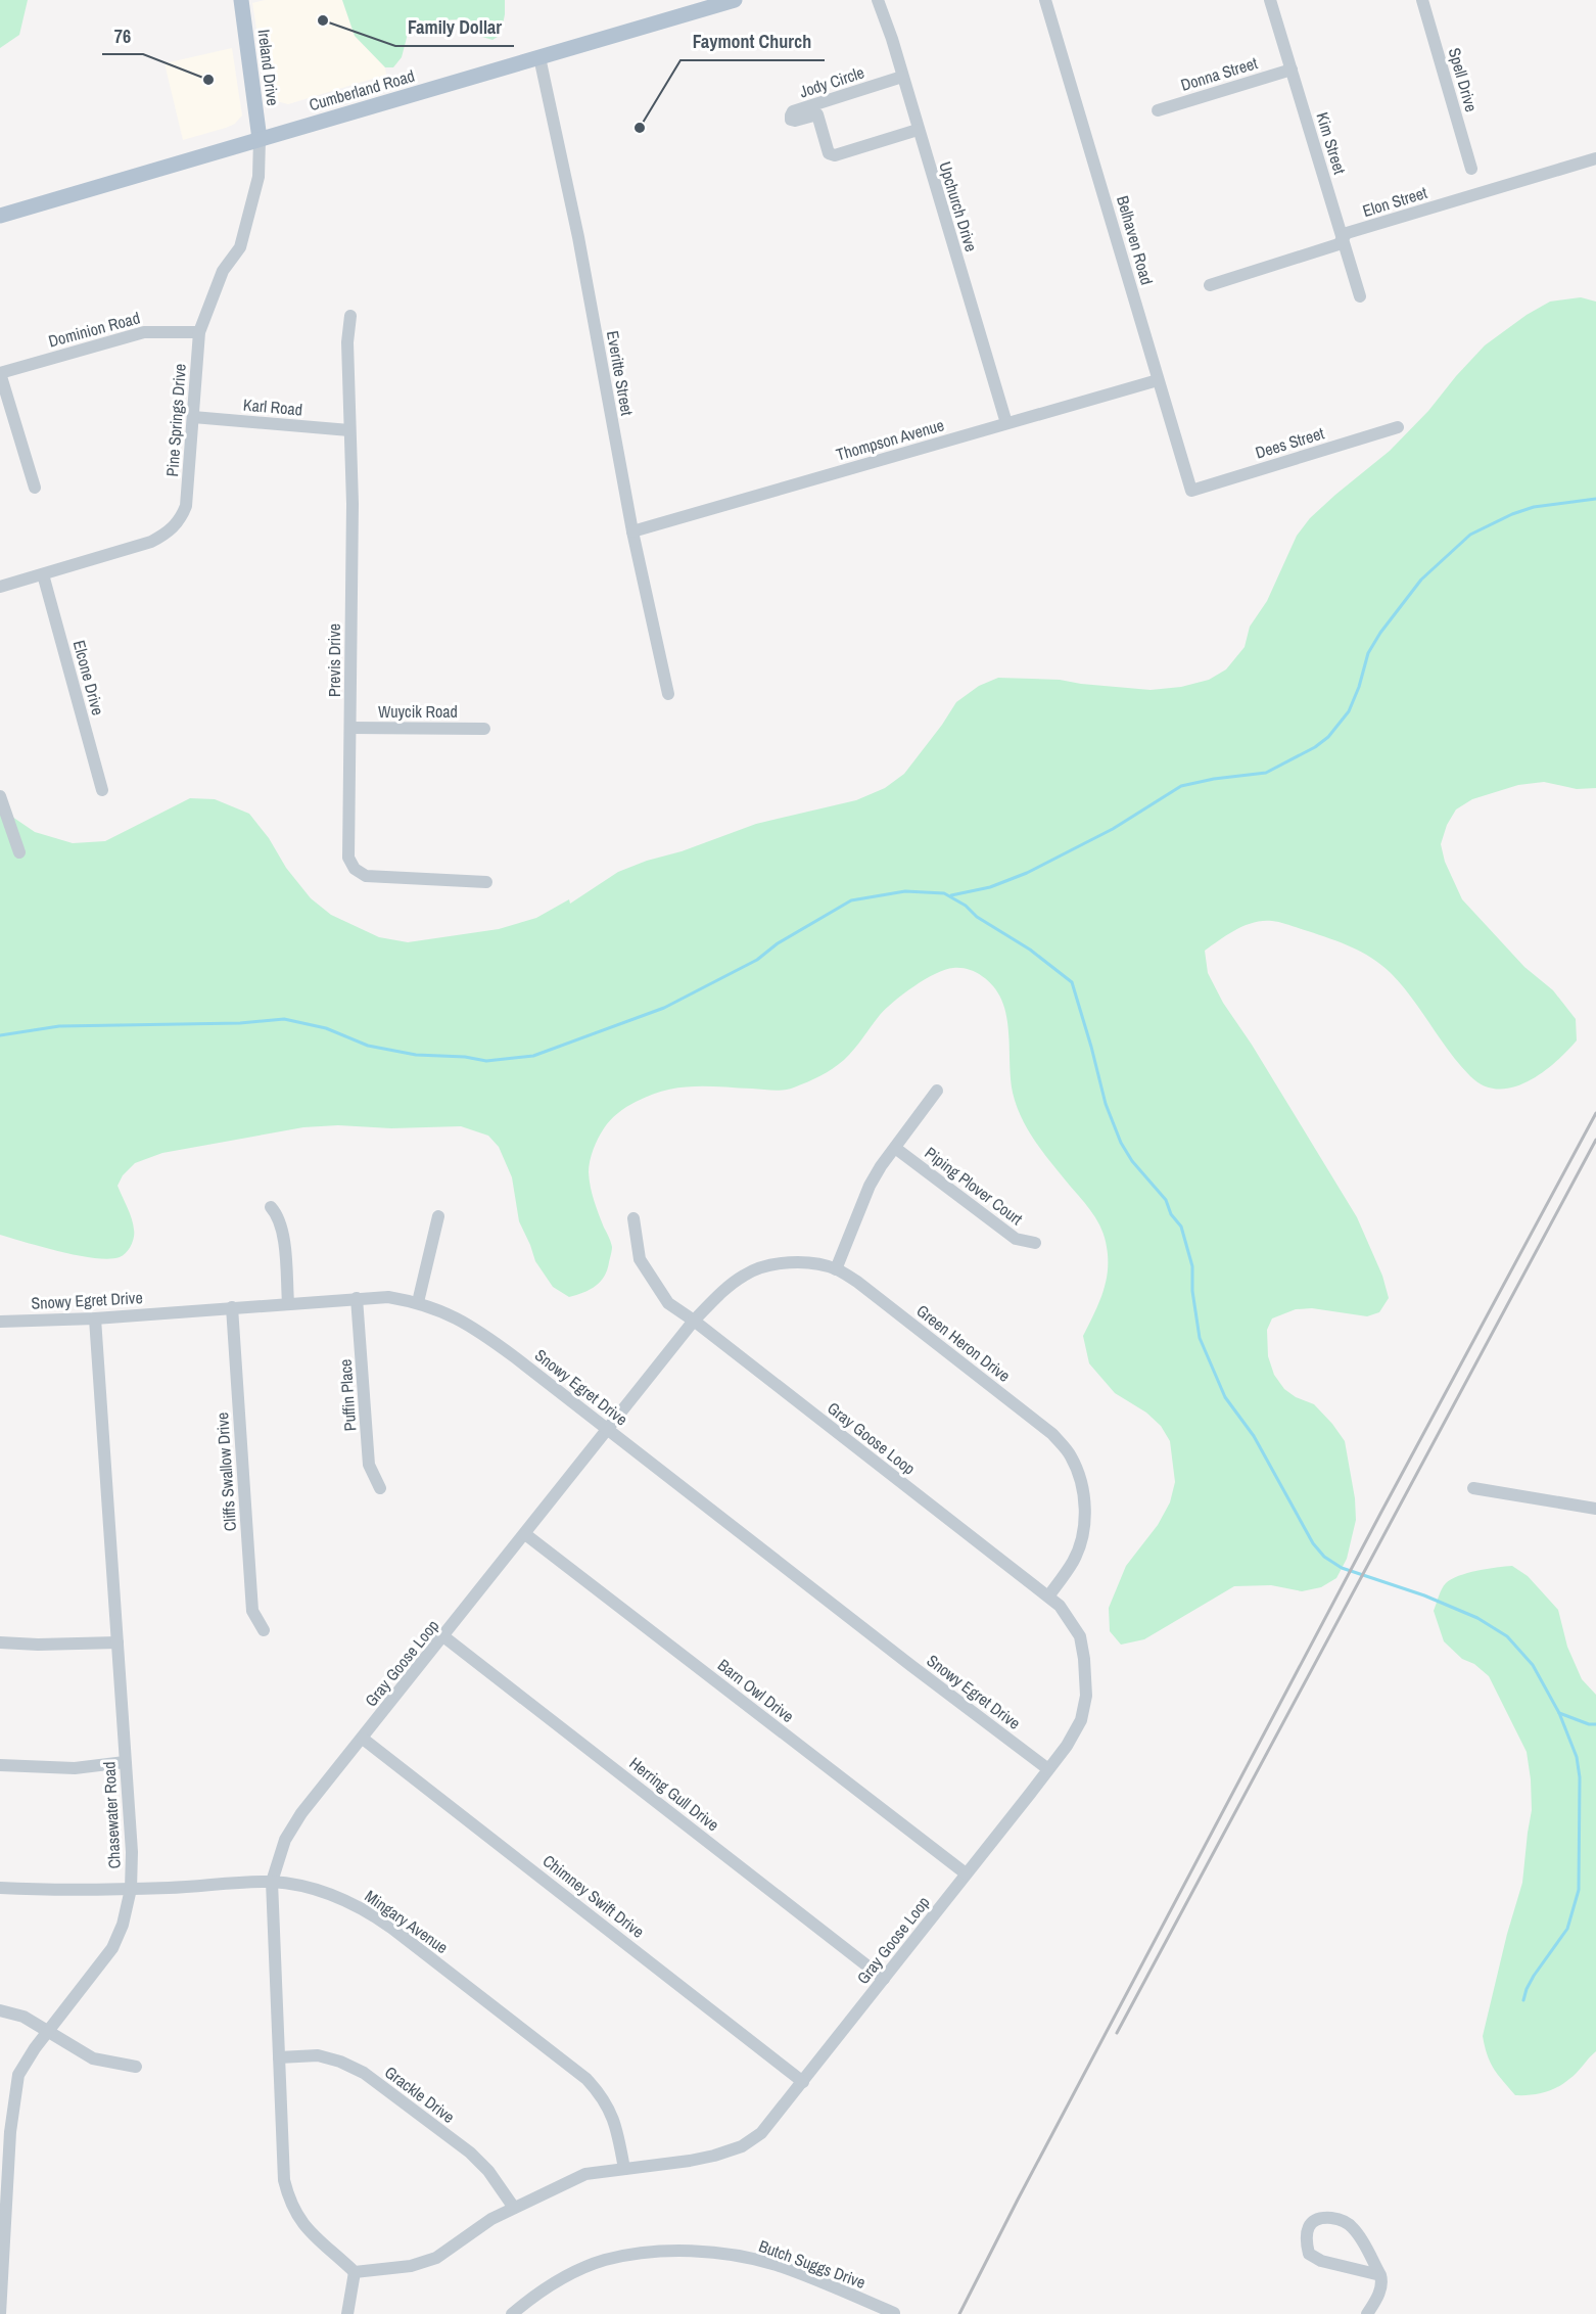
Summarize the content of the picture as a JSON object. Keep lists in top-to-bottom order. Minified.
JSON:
{"streets":{"main road":["Ireland Drive","Cumberland Road"],"street":["Donna Street","Spell Drive","Jody Circle","Kim Street","Elon Street","Upchurch Drive","Belhaven Road","Dominion Road","Everitte Street","Karl Road","Pine Springs Drive","Thompson Avenue","Dees Street","Previs Drive","Elcone Drive","Wuycik Road","Piping Plover Court","Snowy Egret Drive","Green Heron Drive","Puffin Place","Gray Goose Loop","Cliffs Swallow Drive","Barn Owl Drive","Herring Gull Drive","Chasewater Road","Chimney Swift Drive","Mingary Avenue","Grackle Drive","Butch Suggs Drive"]},"crossings":[["Ireland Drive","Cumberland Road"],["Ireland Drive","Pine Springs Drive"],["Donna Street","Kim Street"],["Jody Circle","Upchurch Drive"],["Cumberland Road","Everitte Street"],["Cumberland Road","Pine Springs Drive"],["Kim Street","Elon Street"],["Upchurch Drive","Thompson Avenue"],["Belhaven Road","Thompson Avenue"],["Belhaven Road","Dees Street"],["Dominion Road","Pine Springs Drive"],["Everitte Street","Thompson Avenue"],["Karl Road","Pine Springs Drive"],["Karl Road","Previs Drive"],["Pine Springs Drive","Elcone Drive"],["Previs Drive","Wuycik Road"],["Snowy Egret Drive","Puffin Place"],["Snowy Egret Drive","Gray Goose Loop"],["Snowy Egret Drive","Cliffs Swallow Drive"],["Snowy Egret Drive","Chasewater Road"],["Green Heron Drive","Gray Goose Loop"],["Gray Goose Loop","Barn Owl Drive"],["Gray Goose Loop","Herring Gull Drive"],["Gray Goose Loop","Chimney Swift Drive"],["Gray Goose Loop","Mingary Avenue"],["Gray Goose Loop","Grackle Drive"],["Chasewater Road","Mingary Avenue"]],"places":["Family Dollar","76","Faymont Church"]}
